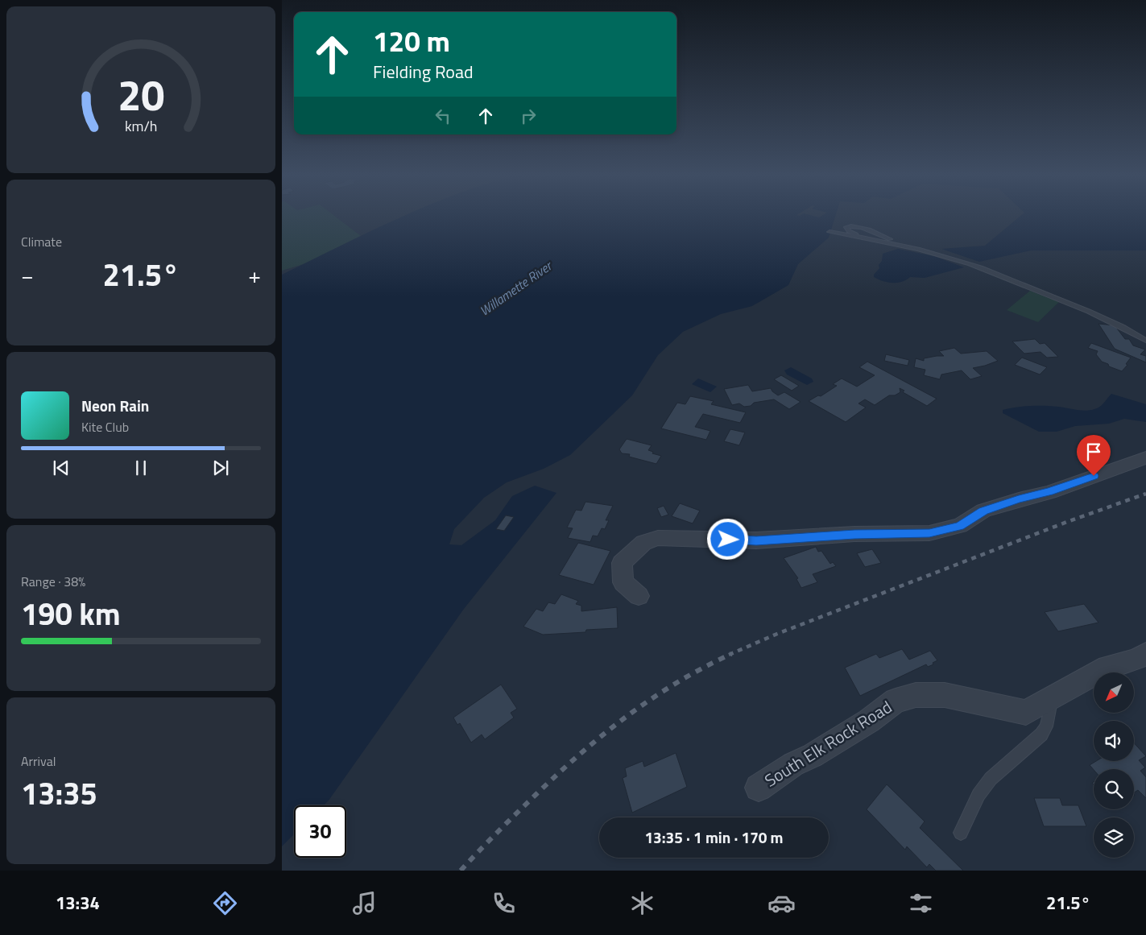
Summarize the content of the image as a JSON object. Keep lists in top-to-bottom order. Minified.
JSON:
{"streets":{"street":["South Elk Rock Road"]},"water":["Willamette River"],"north":"bottom left","page":{"turn":["120 m","Fielding Road"],"tile":["Climate",["Range · 38%","190 km"],["Arrival","13:35"]],"heat":["−","21.5°","+"],"song":["Neon Rain","Kite Club"],"limit":"30","trip":"13:35 · 1 min · 170 m","tabs":["13:34","21.5°"],"gauge":["20","km/h"]}}
